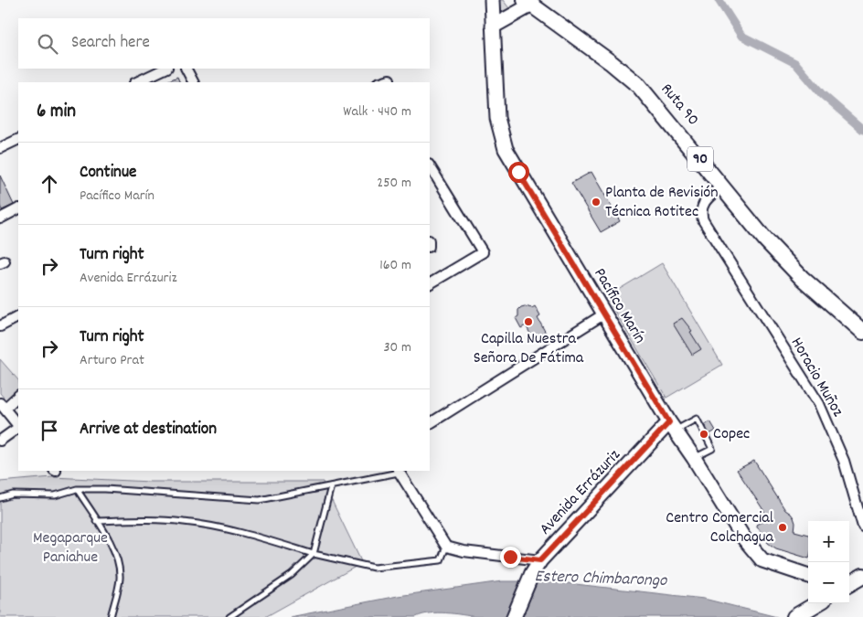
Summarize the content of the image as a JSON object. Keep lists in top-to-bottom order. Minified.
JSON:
{"streets":{"main road":["Ruta 90","90"],"street":["Pacífico Marín","Horacio Muñoz","Avenida Errázuriz"]},"crossings":[["Ruta 90","Horacio Muñoz"],["Pacífico Marín","Avenida Errázuriz"]],"water":["Estero Chimbarongo"],"parks":["Megaparque Paniahue"],"places":["Planta de Revisión Técnica Rotitec","Capilla Nuestra Señora De Fátima","Copec","Centro Comercial Colchagua"],"page":{"search":"Search here","heading":["6 min","Walk · 440 m"],"list":[["Continue","Pacífico Marín","250 m"],["Turn right","Avenida Errázuriz","160 m"],["Turn right","Arturo Prat","30 m"],"Arrive at destination"],"map_buttons":["+","−"]}}
